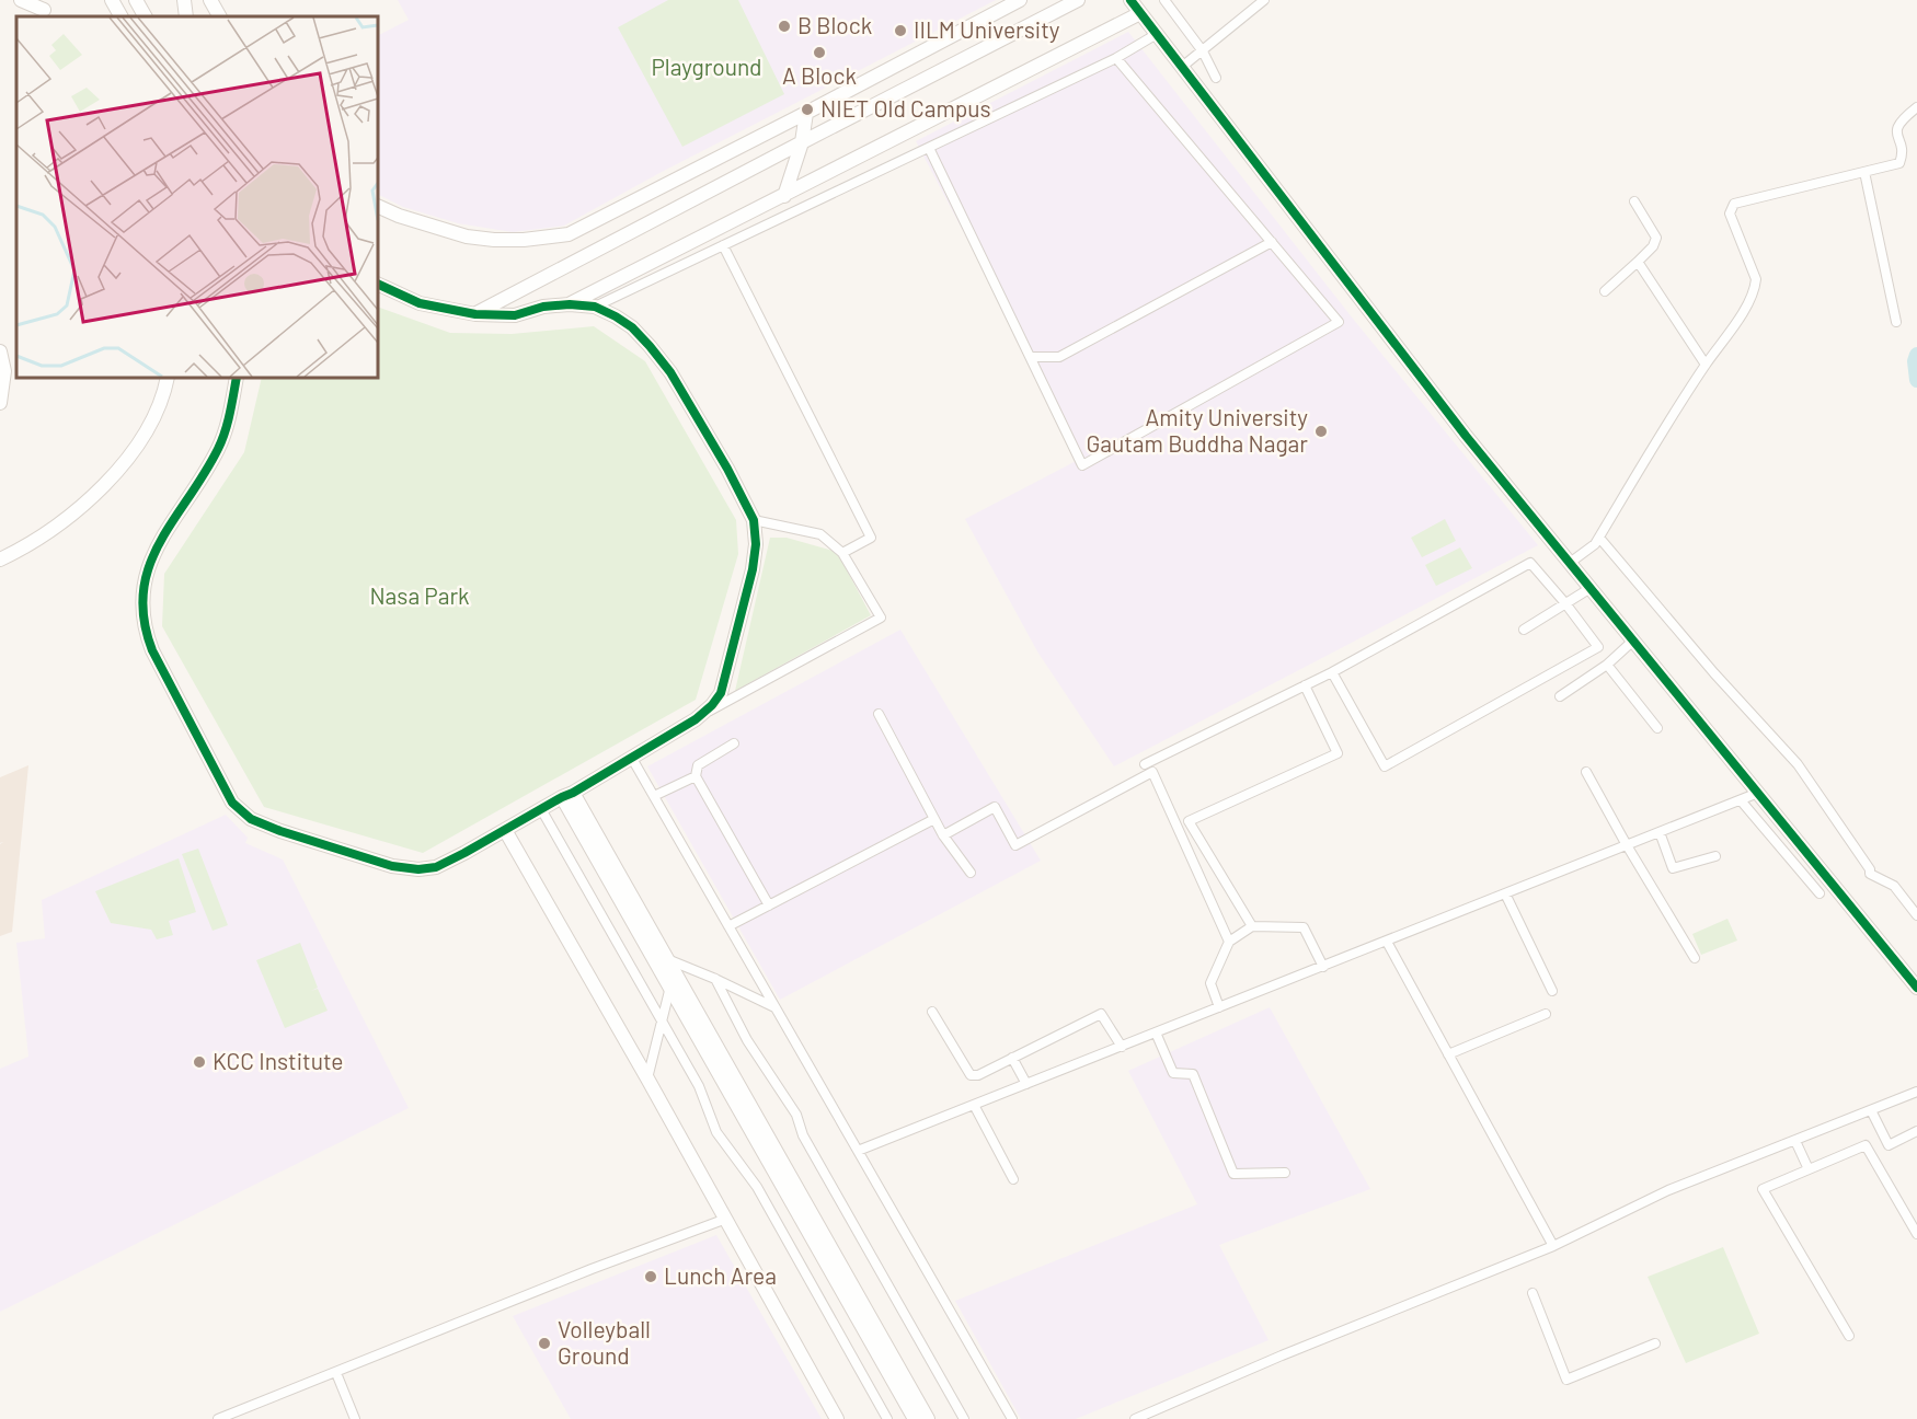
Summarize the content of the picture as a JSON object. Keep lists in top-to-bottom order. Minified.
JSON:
{"parks":["Playground","Nasa Park"],"places":["B Block","IILM University","A Block","NIET Old Campus","Amity University Gautam Buddha Nagar","KCC Institute","Lunch Area","Volleyball Ground"]}
